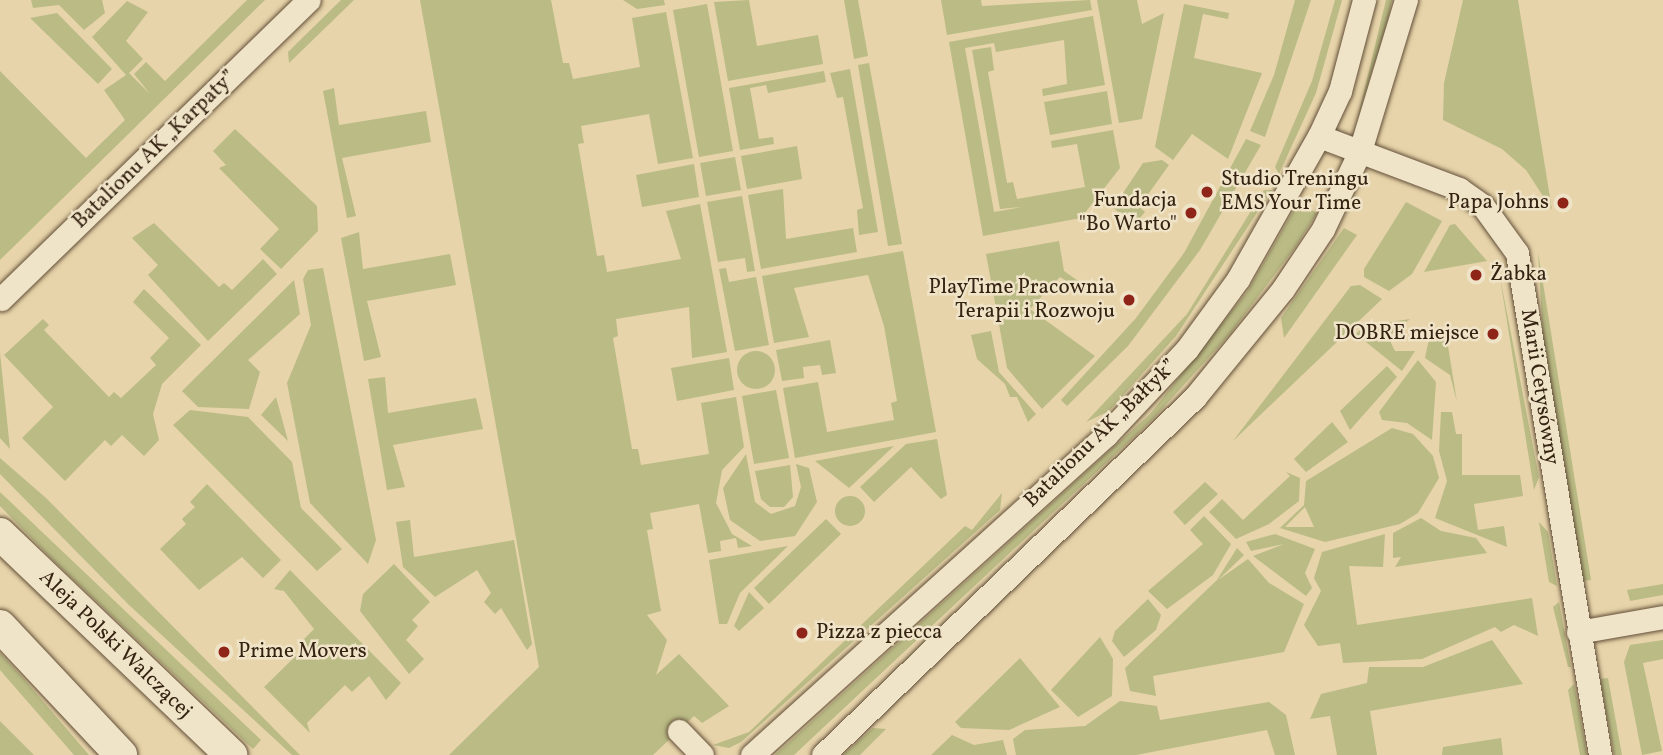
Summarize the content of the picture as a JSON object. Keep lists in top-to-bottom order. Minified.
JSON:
{"streets":{"main road":["Aleja Polski Walczącej"],"street":["Batalionu AK „Karpaty”","Marii Cetysówny","Batalionu AK „Bałtyk”"]},"crossings":[["Marii Cetysówny","Batalionu AK „Bałtyk”"]],"places":["Studio Treningu EMS Your Time","Papa Johns","Fundacja \"Bo Warto\"","Żabka","PlayTime Pracownia Terapii i Rozwoju","DOBRE miejsce","Pizza z piecca","Prime Movers"]}
